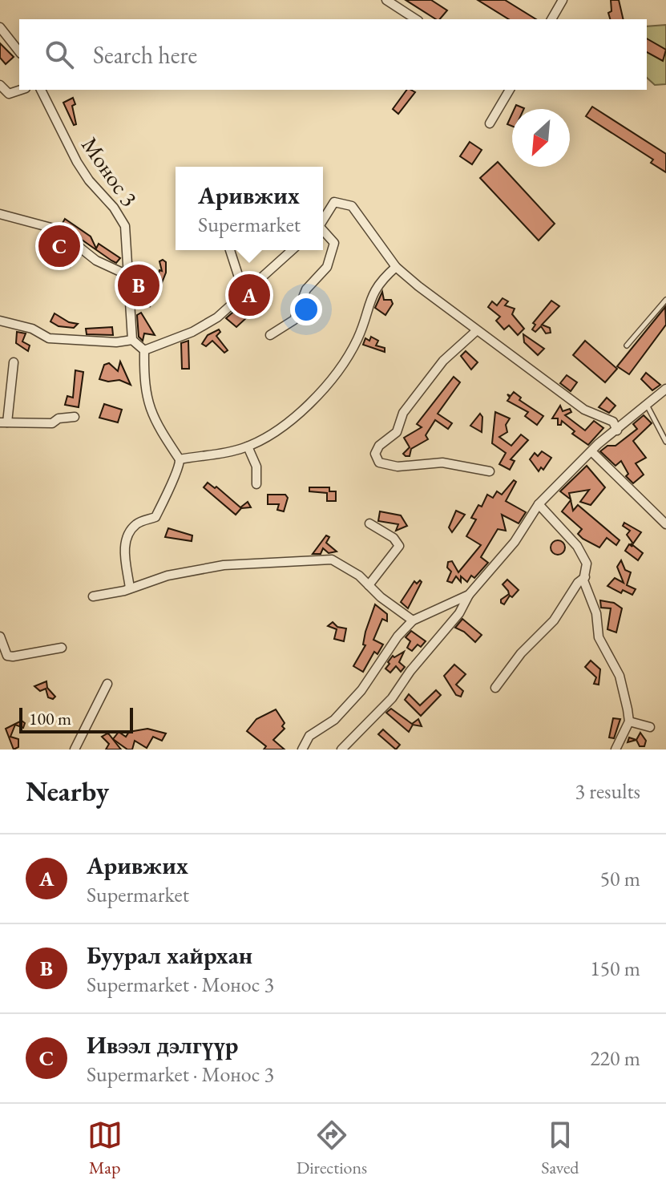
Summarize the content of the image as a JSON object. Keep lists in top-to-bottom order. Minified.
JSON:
{"streets":{"street":["Монос 3"]},"scale_bar":"100 m","north":"bottom left","page":{"search":"Search here","popup":["Аривжих","Supermarket"],"pins":["C","B","A"],"scale":"100 m","heading":["Nearby","3 results"],"list":[{"mark":"A","name":"Аривжих","note":"Supermarket","value":"50 m"},{"mark":"B","name":"Буурал хайрхан","note":"Supermarket · Монос 3","value":"150 m"},{"mark":"C","name":"Ивээл дэлгүүр","note":"Supermarket · Монос 3","value":"220 m"}],"nav":["Map","Directions","Saved"]}}
